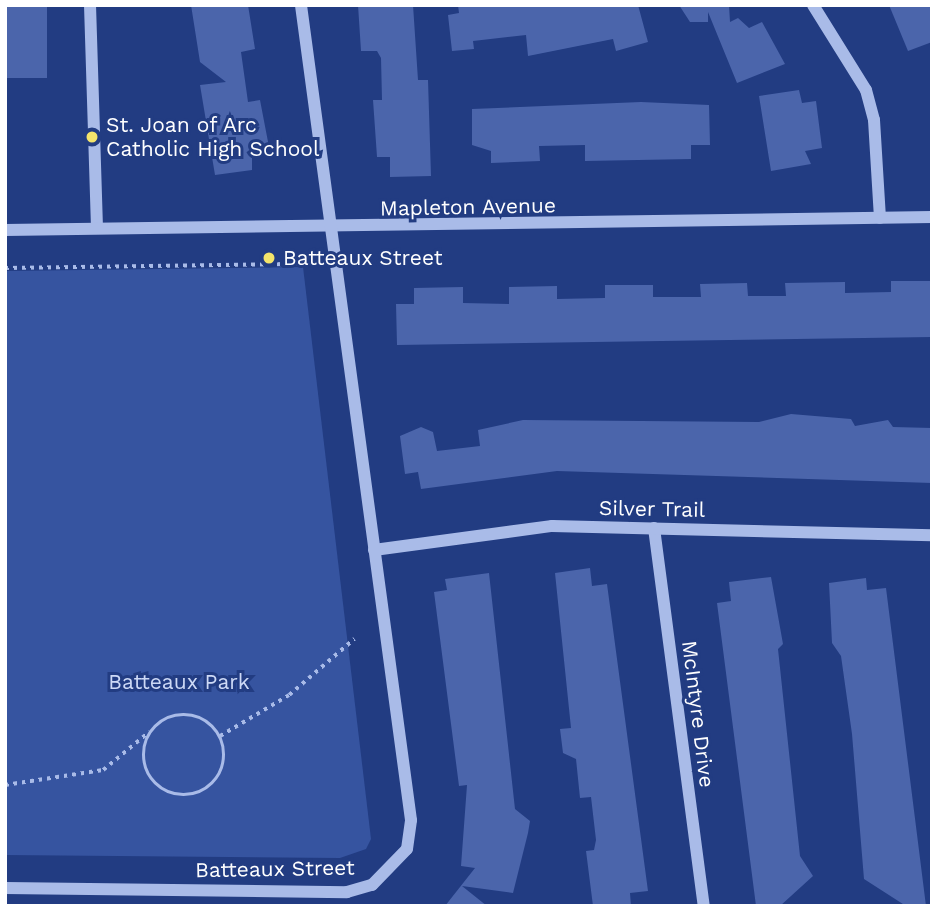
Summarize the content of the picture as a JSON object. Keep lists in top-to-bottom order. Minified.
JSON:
{"streets":{"street":["Mapleton Avenue","Silver Trail","McIntyre Drive","Batteaux Street"]},"crossings":[["Mapleton Avenue","Batteaux Street"],["Silver Trail","McIntyre Drive"],["Silver Trail","Batteaux Street"]],"parks":["Batteaux Park"],"places":["St. Joan of Arc Catholic High School","Batteaux Street"]}
